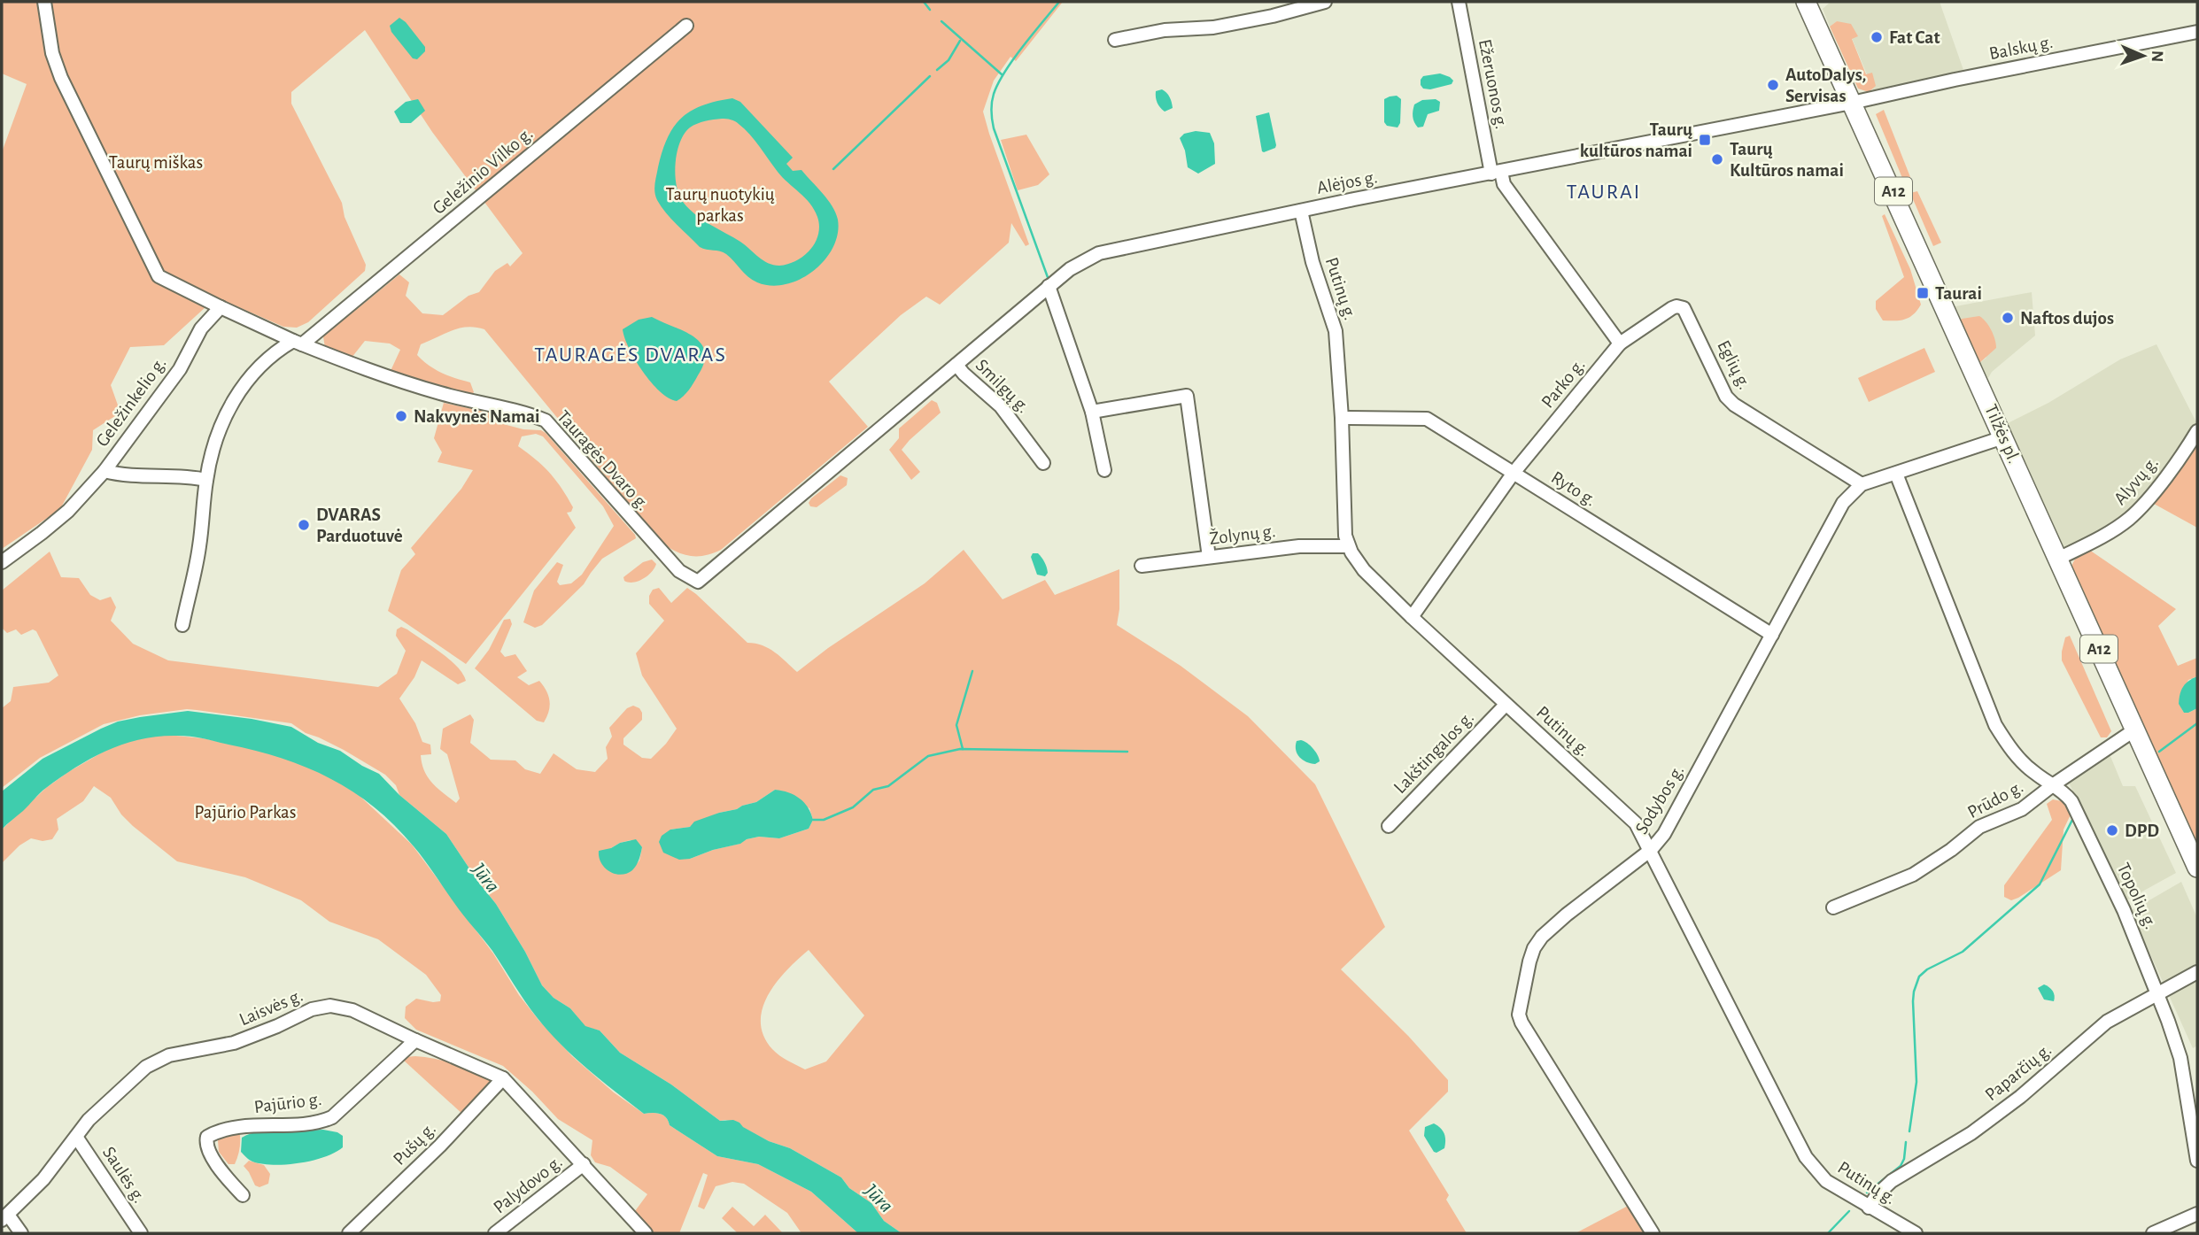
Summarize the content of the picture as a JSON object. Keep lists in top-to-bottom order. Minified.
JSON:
{"streets":{"highway":["A12","Tilžės pl."],"street":["Balskų g.","Ežeruonos g.","Geležinio Vilko g.","Alėjos g.","Putinų g.","Eglių g.","Parko g.","Smilgų g.","Geležinkelio g.","Tauragės Dvaro g.","Alyvų g.","Ryto g.","Žolynų g.","Lakštingalos g.","Sodybos g.","Prūdo g.","Topolių g.","Laisvės g.","Paparčių g.","Pajūrio g.","Pušų g.","Saulės g.","Palydovo g."]},"crossings":[["Balskų g.","Alėjos g."],["Balskų g.","Tilžės pl."],["Ežeruonos g.","Alėjos g."],["Geležinio Vilko g.","Tauragės Dvaro g."],["Alėjos g.","Putinų g."],["Alėjos g.","Tilžės pl."],["Alėjos g.","Tauragės Dvaro g."],["Putinų g.","Parko g."],["Putinų g.","Ryto g."],["Putinų g.","Žolynų g."],["Putinų g.","Lakštingalos g."],["Putinų g.","Sodybos g."],["Putinų g.","Paparčių g."],["Eglių g.","Parko g."],["Eglių g.","Sodybos g."],["Parko g.","Ryto g."],["Smilgų g.","Tauragės Dvaro g."],["Tilžės pl.","Alyvų g."],["Tilžės pl.","Prūdo g."],["Ryto g.","Sodybos g."],["Prūdo g.","Topolių g."],["Topolių g.","Paparčių g."],["Laisvės g.","Pajūrio g."],["Laisvės g.","Pušų g."],["Laisvės g.","Saulės g."],["Laisvės g.","Palydovo g."]],"districts":["TAURAI","TAURAGĖS DVARAS"],"water":["Jūra"],"parks":["Taurų miškas","Taurų nuotykių parkas","Pajūrio Parkas"],"places":{"other":["Fat Cat","AutoDalys, Servisas","Taurų Kultūros namai","Naftos dujos","Nakvynės Namai","DVARAS Parduotuvė","DPD"],"transit":["Taurų kultūros namai","Taurai"]},"north":"right"}
